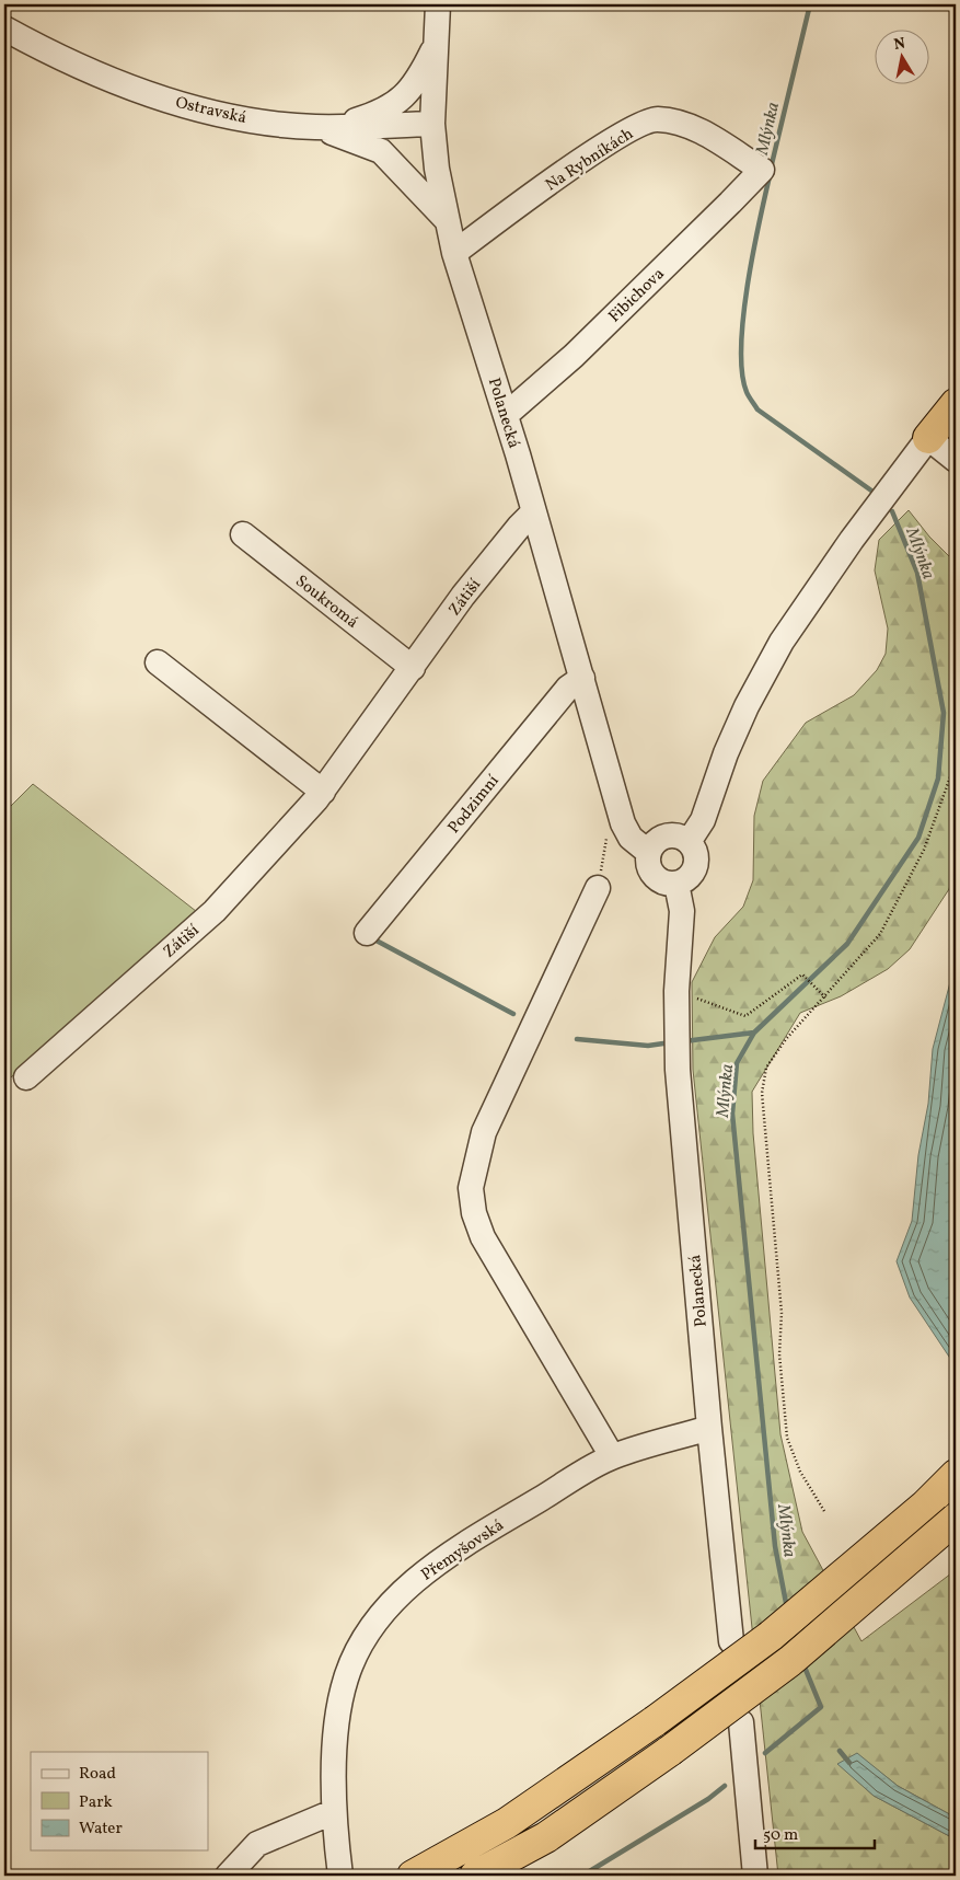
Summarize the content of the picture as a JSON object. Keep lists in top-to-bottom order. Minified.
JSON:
{"streets":{"street":["Ostravská","Na Rybníkách","Fibichova","Polanecká","Zátiší","Soukromá","Podzimní","Přemyšovská"]},"crossings":[["Ostravská","Polanecká"],["Na Rybníkách","Fibichova"],["Na Rybníkách","Polanecká"],["Fibichova","Polanecká"],["Polanecká","Zátiší"],["Polanecká","Podzimní"],["Polanecká","Přemyšovská"],["Zátiší","Soukromá"]],"water":["Mlýnka"],"legend":["Road","Park","Water"],"scale_bar":"50 m","north":"top"}
